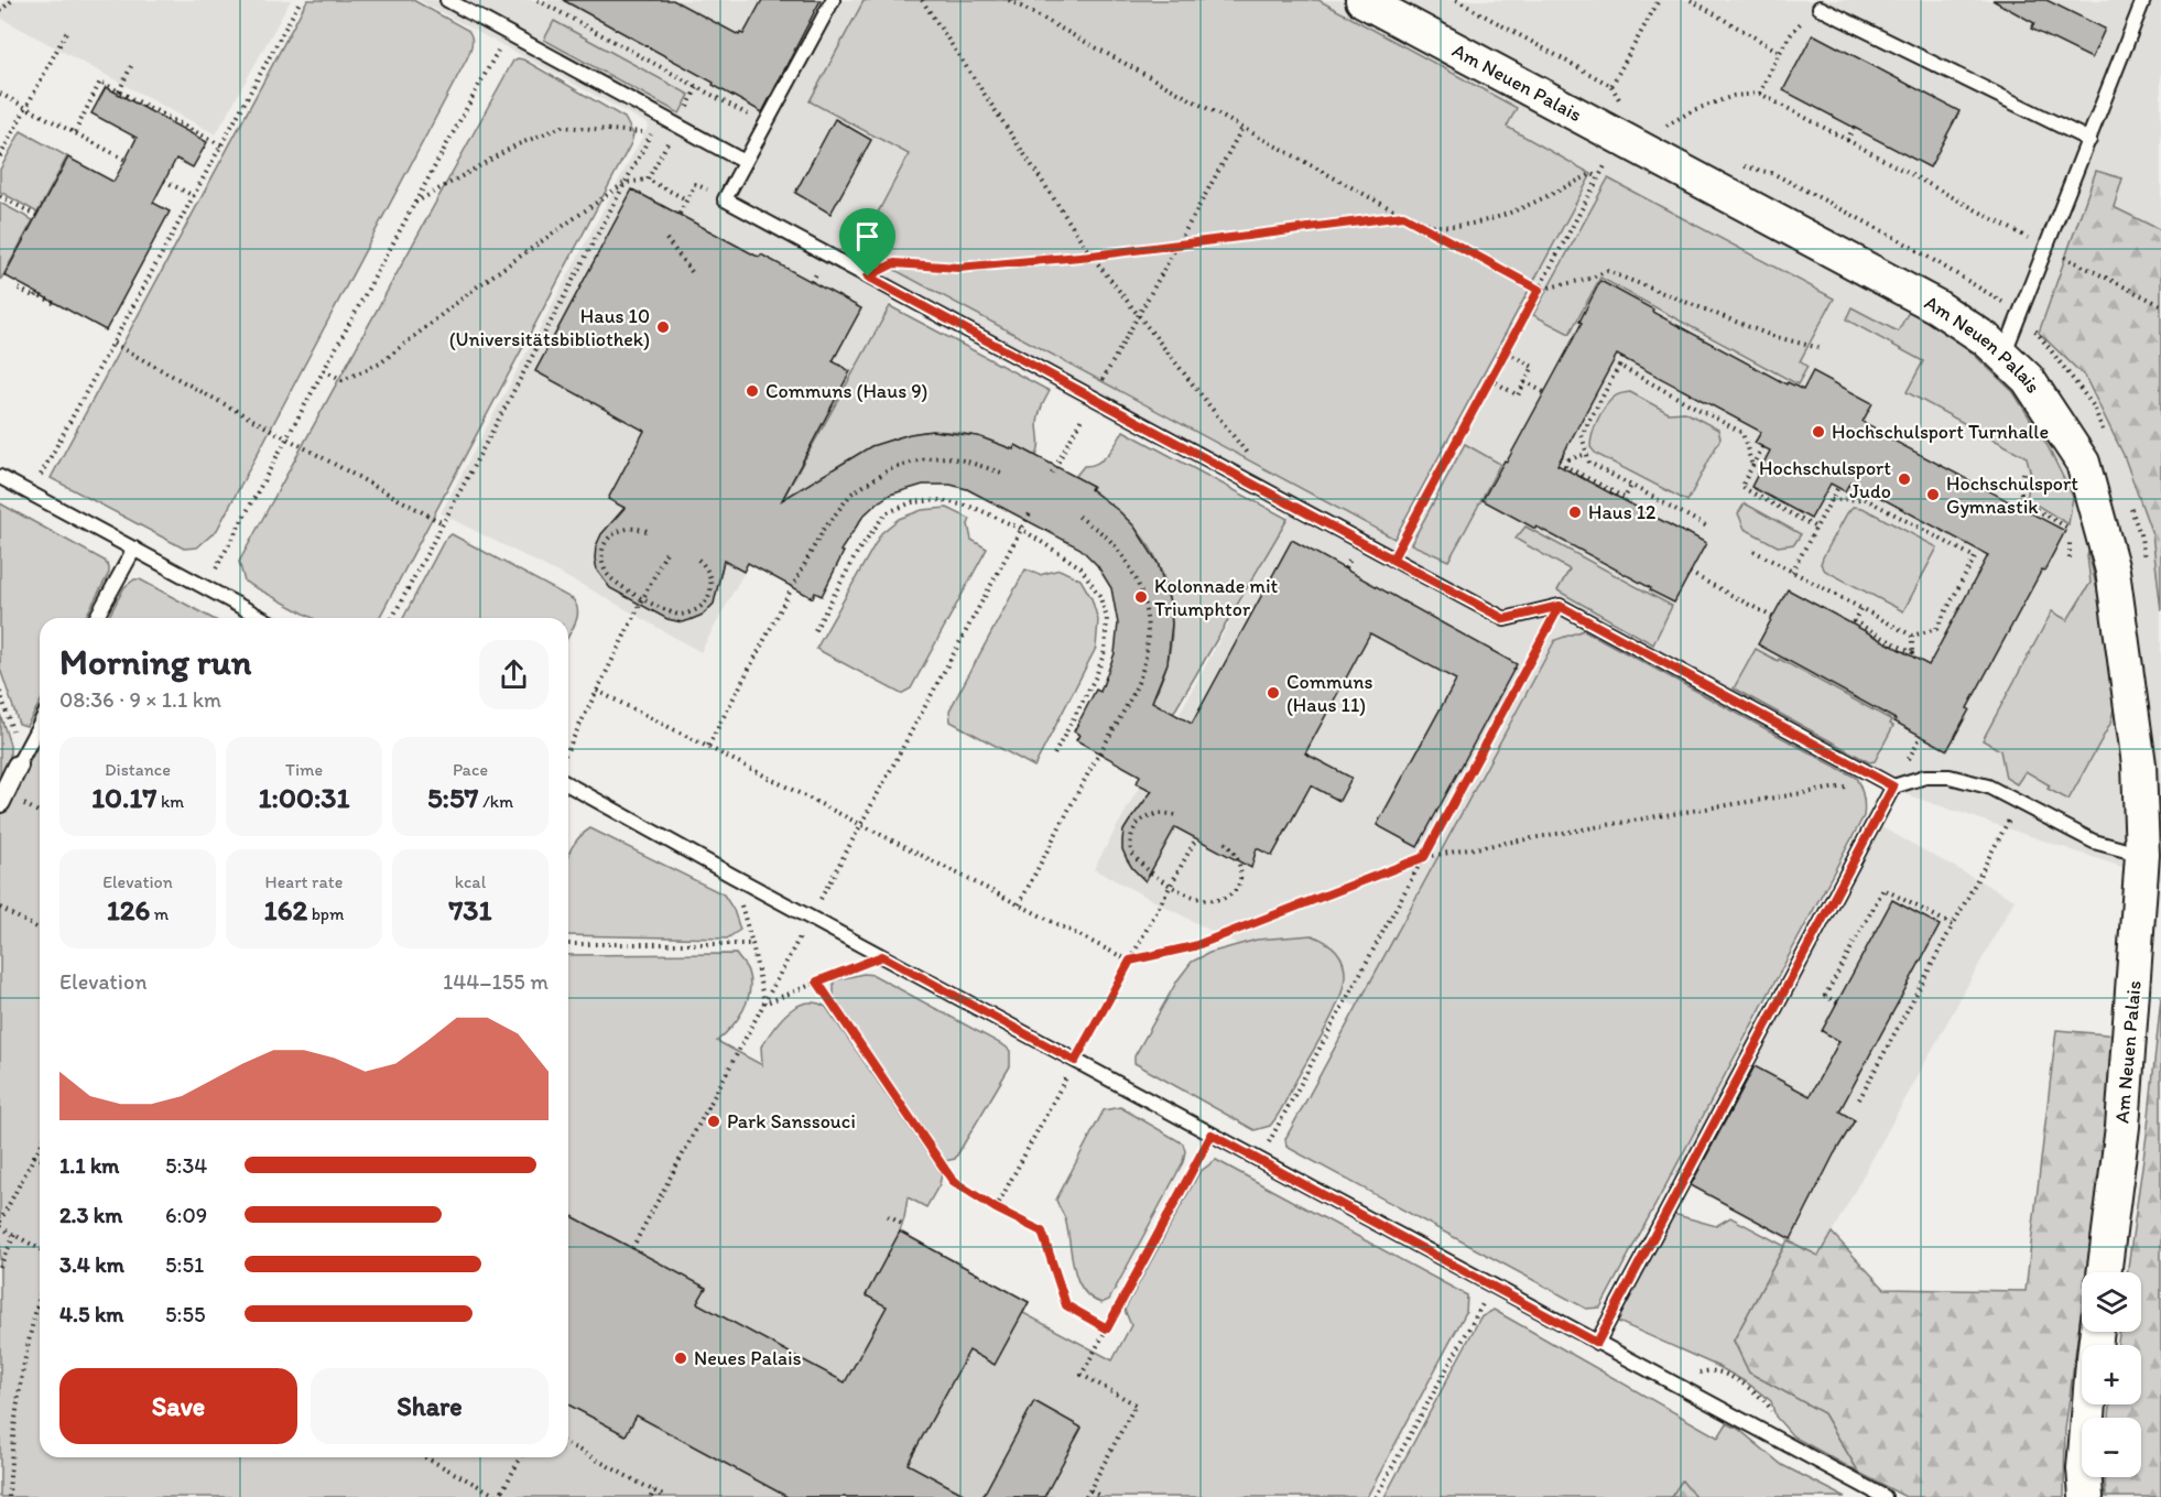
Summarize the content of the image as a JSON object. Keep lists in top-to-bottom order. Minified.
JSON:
{"streets":{"street":["Am Neuen Palais"]},"places":["Haus 10 (Universitätsbibliothek)","Communs (Haus 9)","Hochschulsport Turnhalle","Hochschulsport Judo","Hochschulsport Gymnastik","Haus 12","Kolonnade mit Triumphtor","Communs (Haus 11)","Park Sanssouci","Neues Palais"],"page":{"heading":["Morning run","08:36 · 9 × 1.1 km"],"stats":[["Distance","10.17 km"],["Time","1:00:31"],["Pace","5:57 /km"],["Elevation","126 m"],["Heart rate","162 bpm"],["kcal","731"]],"chart":["Elevation","144–155 m"],"list":[{"name":"1.1 km","note":"5:34"},{"name":"2.3 km","note":"6:09"},{"name":"3.4 km","note":"5:51"},{"name":"4.5 km","note":"5:55"}],"map_buttons":["+","−"],"buttons":["Save","Share"]}}
